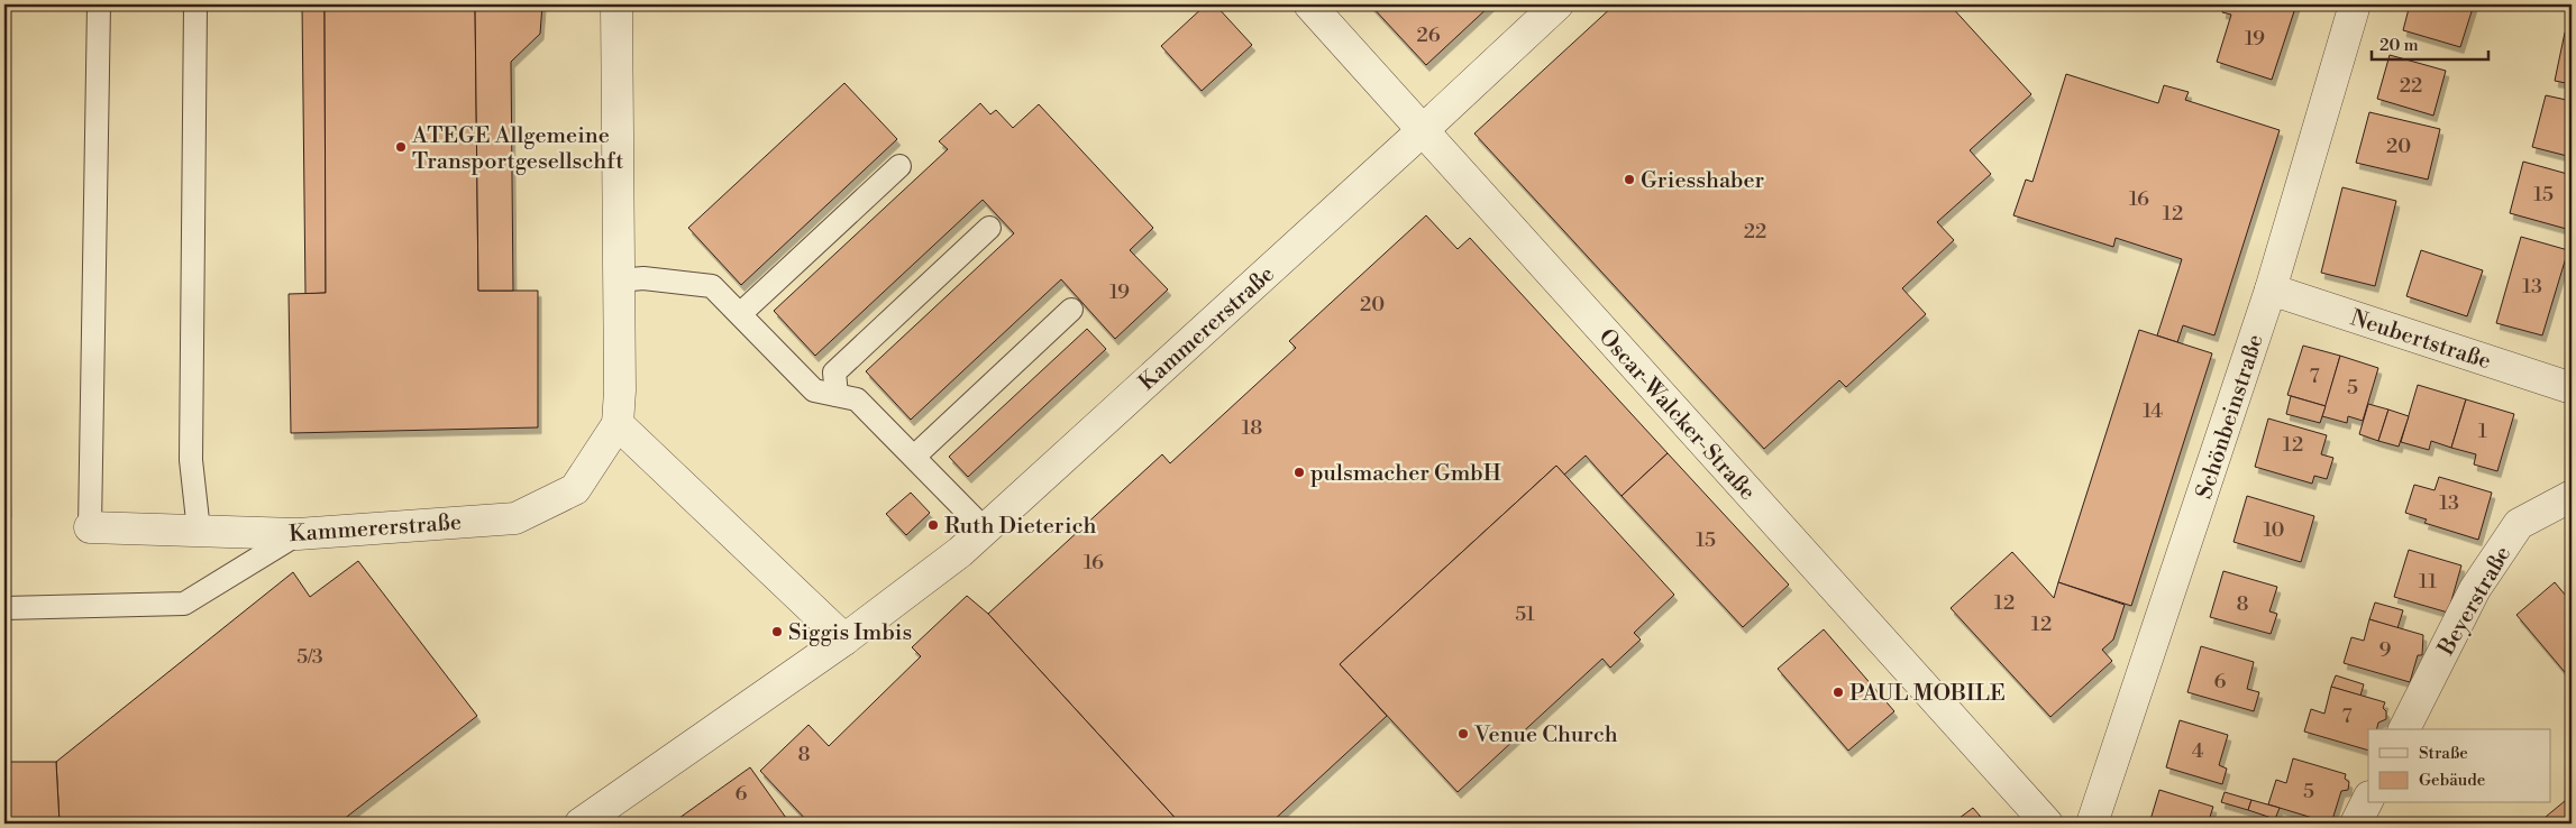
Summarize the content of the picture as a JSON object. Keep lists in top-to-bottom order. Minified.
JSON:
{"streets":{"street":["Kammererstraße","Neubertstraße","Oscar-Walcker-Straße","Schönbeinstraße","Beyerstraße"]},"crossings":[["Kammererstraße","Oscar-Walcker-Straße"],["Neubertstraße","Schönbeinstraße"]],"places":["ATEGE Allgemeine Transportgesellschft","Griesshaber","pulsmacher GmbH","Ruth Dieterich","Siggis Imbis","PAUL MOBILE","Venue Church"],"house_numbers":["26","19","22","20","15","16","12","22","13","19","20","7","5","14","18","1","12","13","10","15","16","11","12","8","51","12","9","5/3","6","7","4","8","5","6"],"legend":["Straße","Gebäude"],"scale_bar":"20 m"}
